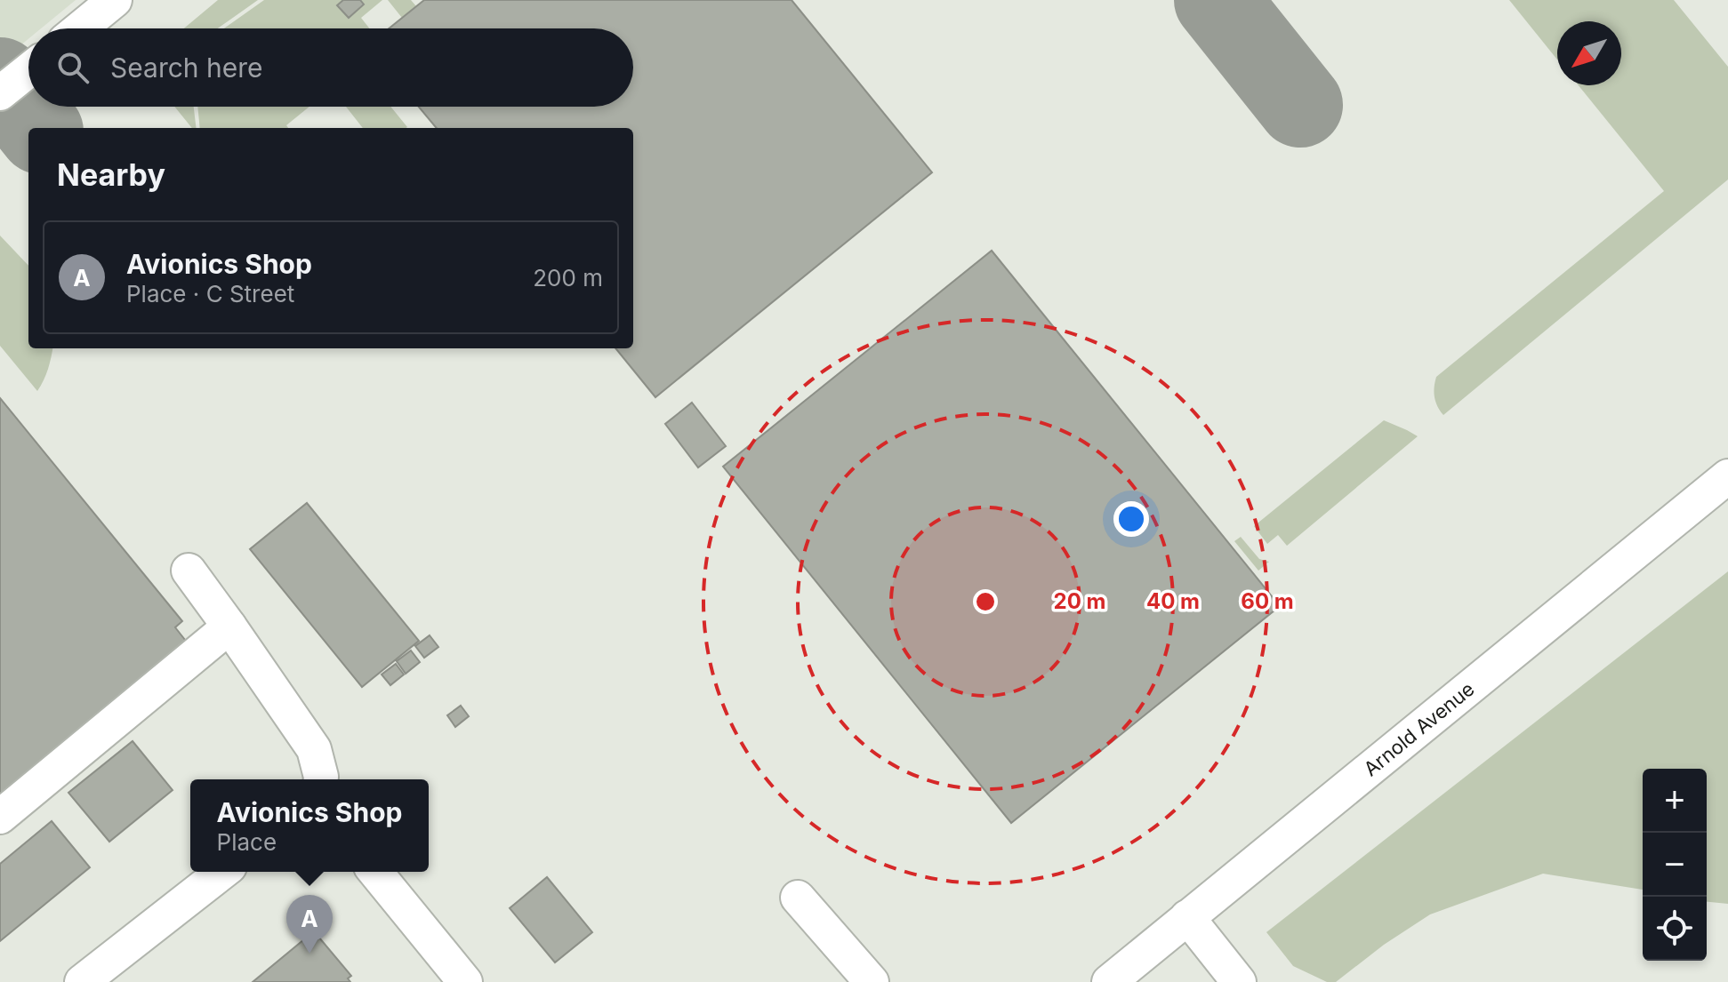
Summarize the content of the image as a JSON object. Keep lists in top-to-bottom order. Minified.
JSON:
{"streets":{"street":["Arnold Avenue"]},"north":"bottom left","page":{"search":"Search here","heading":"Nearby","list":[{"mark":"A","name":"Avionics Shop","note":"Place · C Street","value":"200 m"}],"map_buttons":["+","−"],"popup":["Avionics Shop","Place"],"pins":"A"},"rings":["20 m","40 m","60 m"]}
